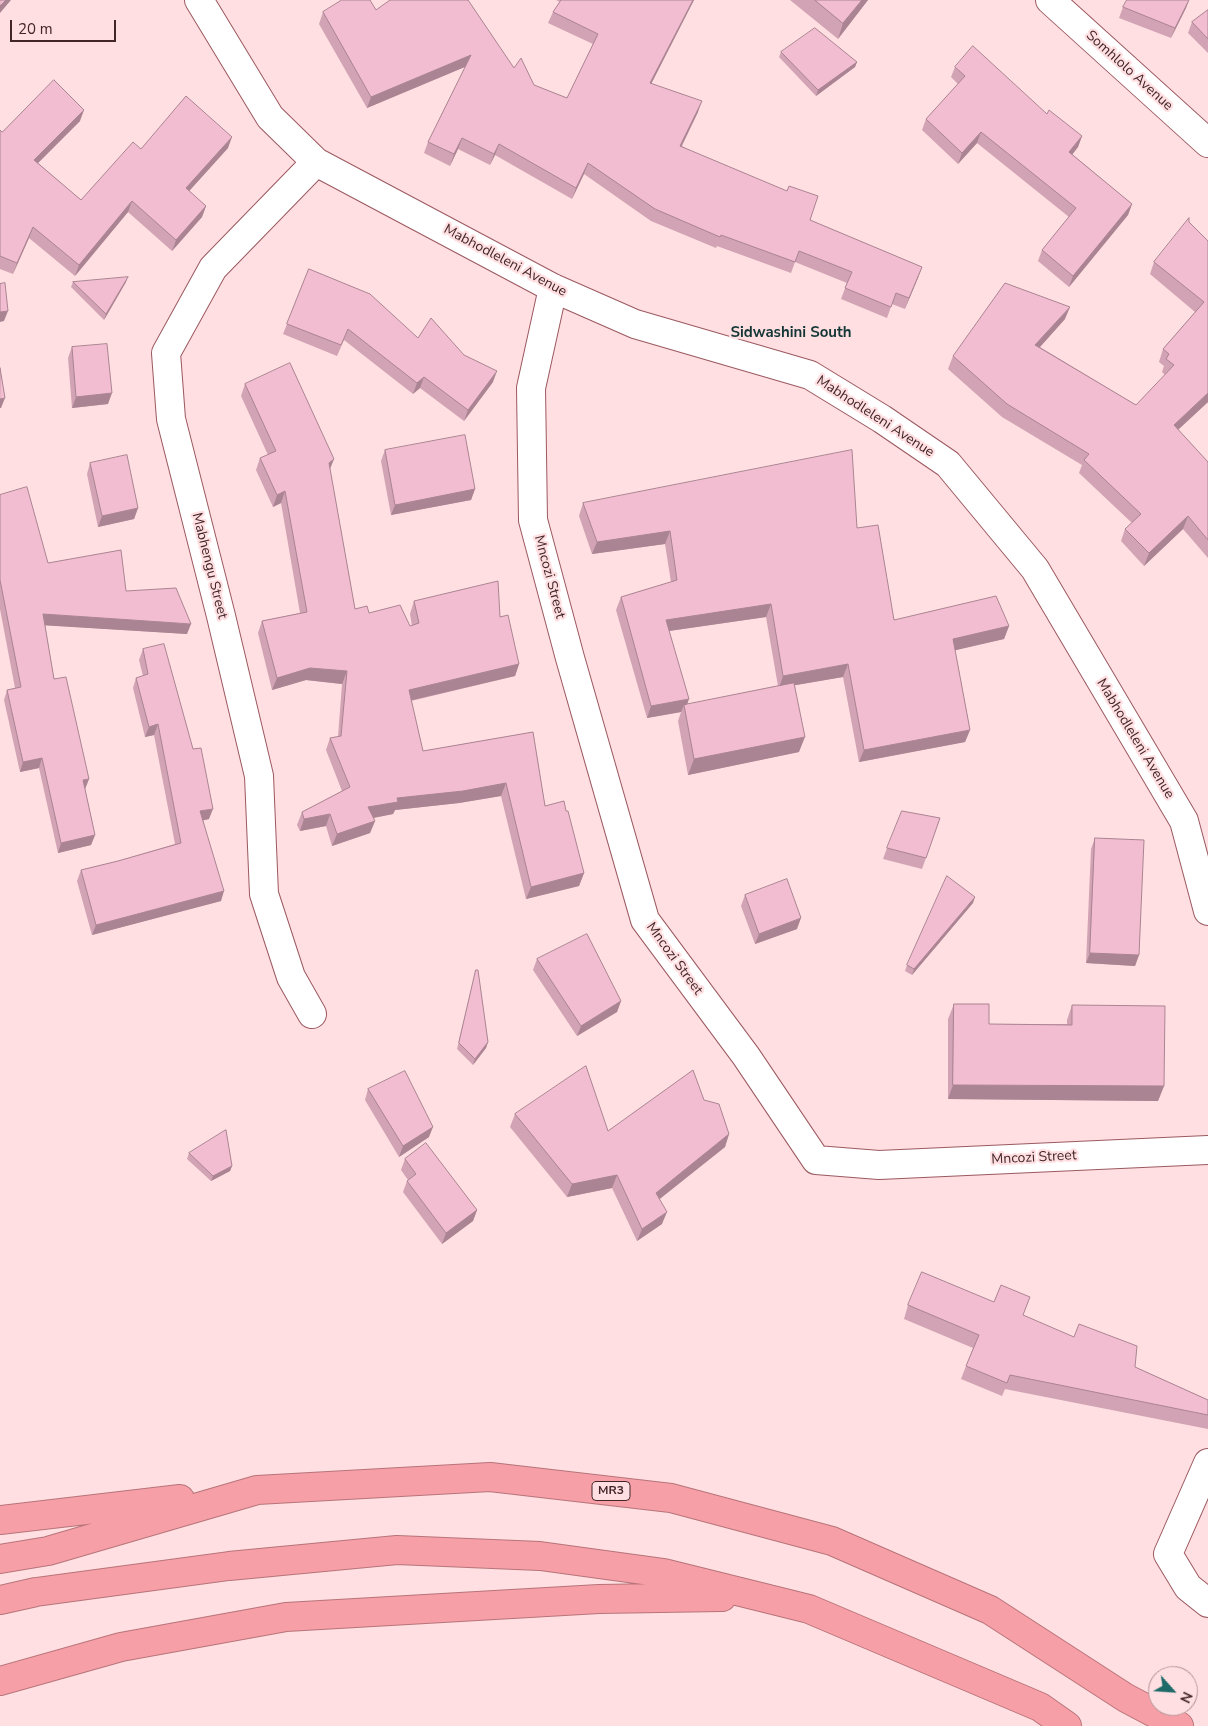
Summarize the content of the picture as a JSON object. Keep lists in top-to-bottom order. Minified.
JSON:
{"streets":{"highway":["MR3"],"street":["Somhlolo Avenue","Mabhodleleni Avenue","Mabhengu Street","Mncozi Street"]},"crossings":[["Mabhodleleni Avenue","Mabhengu Street"],["Mabhodleleni Avenue","Mncozi Street"]],"districts":["Sidwashini South"],"scale_bar":"20 m","north":"bottom right"}
